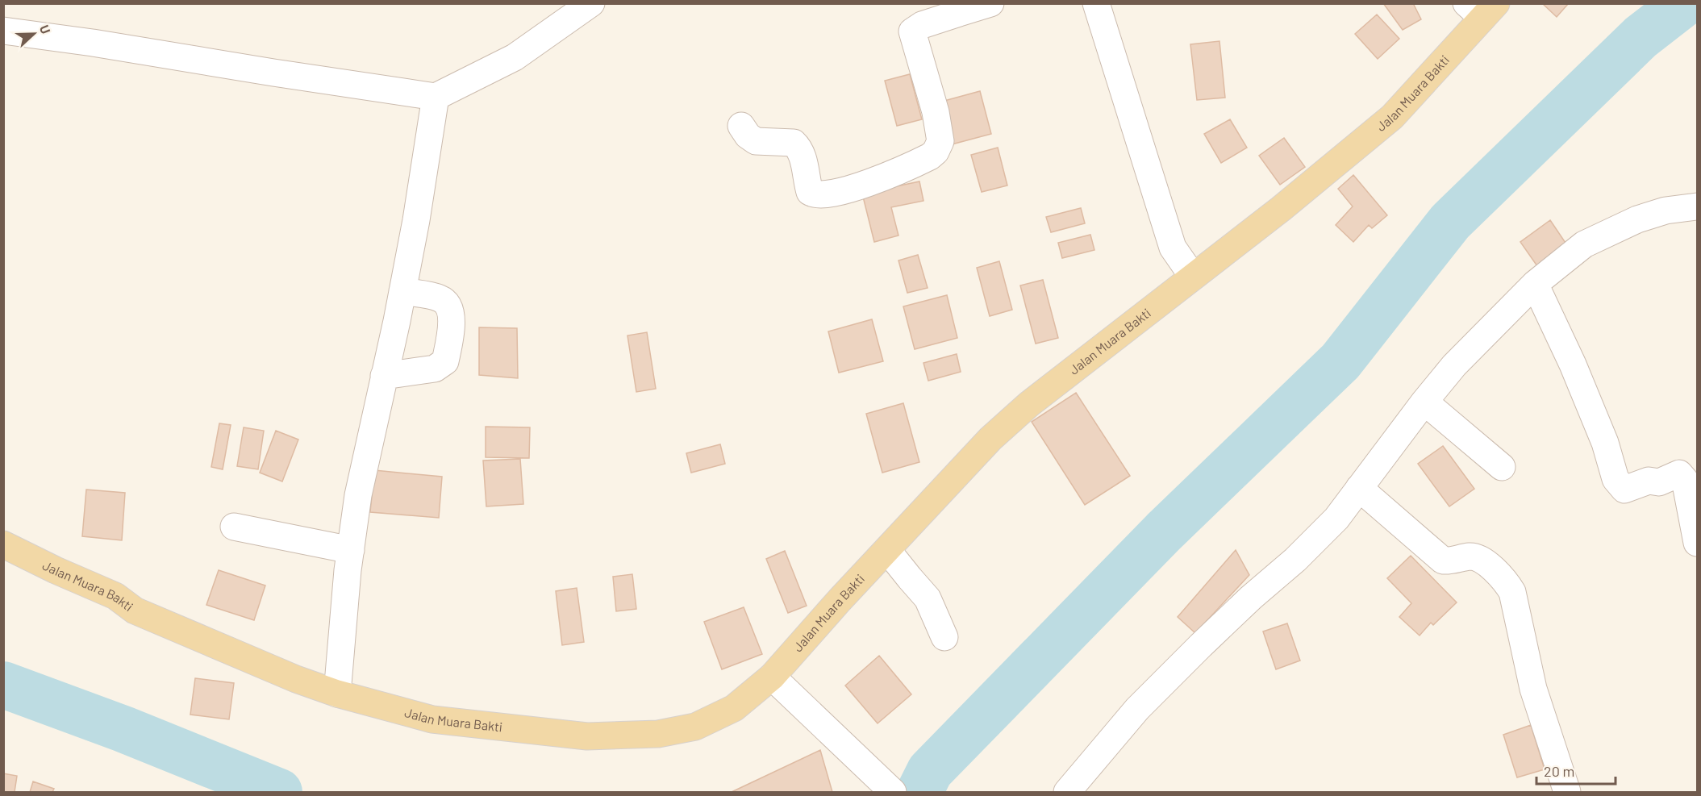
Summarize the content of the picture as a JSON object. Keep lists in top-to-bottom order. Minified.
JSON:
{"streets":{"main road":["Jalan Muara Bakti"]},"scale_bar":"20 m","north":"right"}
